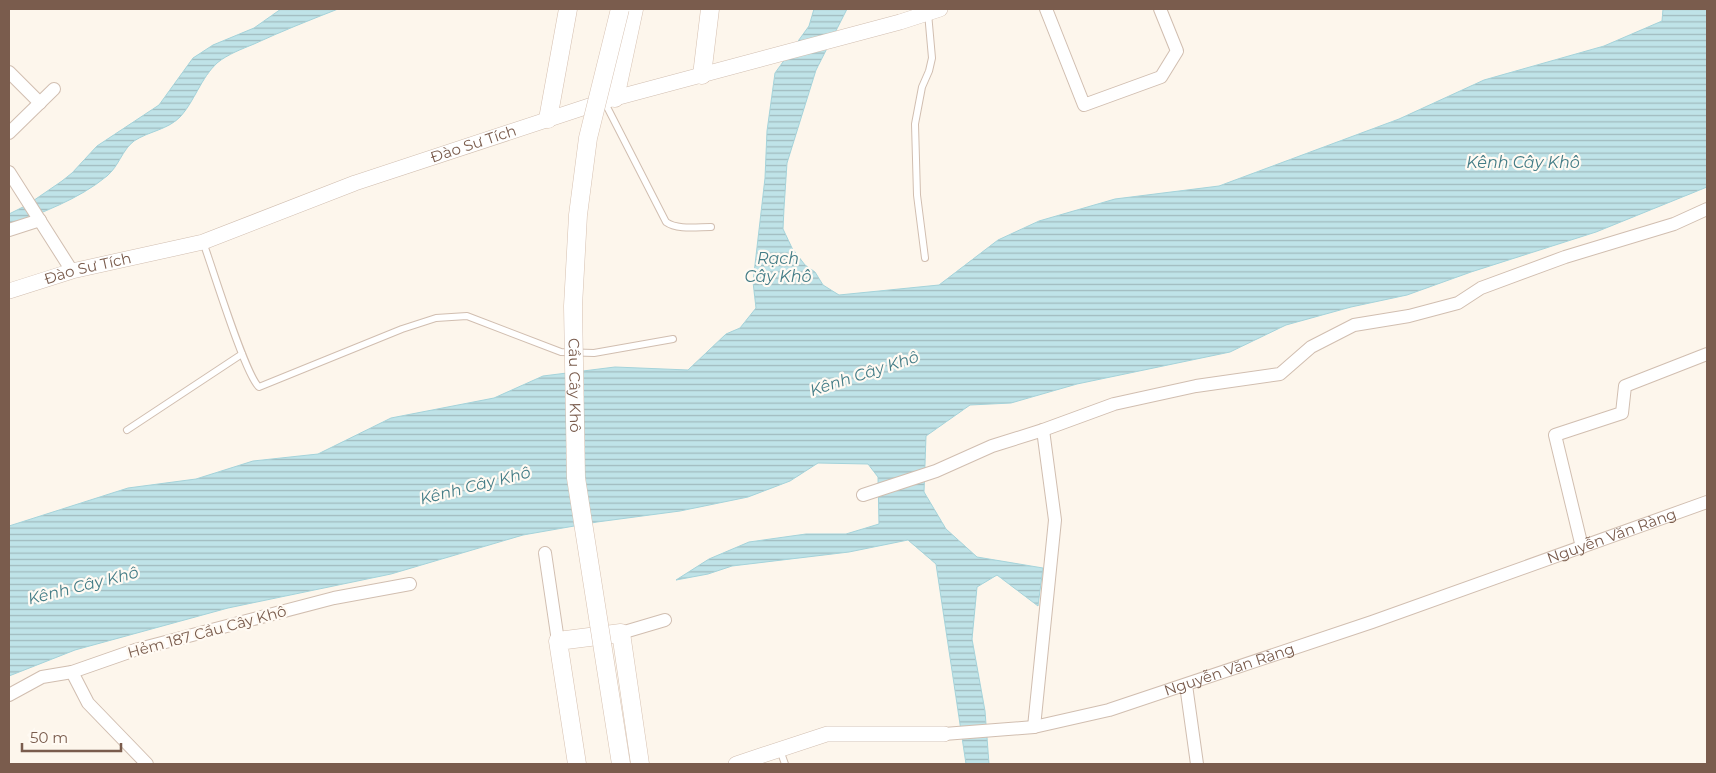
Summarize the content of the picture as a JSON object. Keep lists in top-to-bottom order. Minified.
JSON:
{"streets":{"main road":["Cầu Cây Khô"],"street":["Đào Sư Tích","Nguyễn Văn Ràng","Hẻm 187 Cầu Cây Khô"]},"water":["Kênh Cây Khô","Rạch Cây Khô"],"scale_bar":"50 m"}
